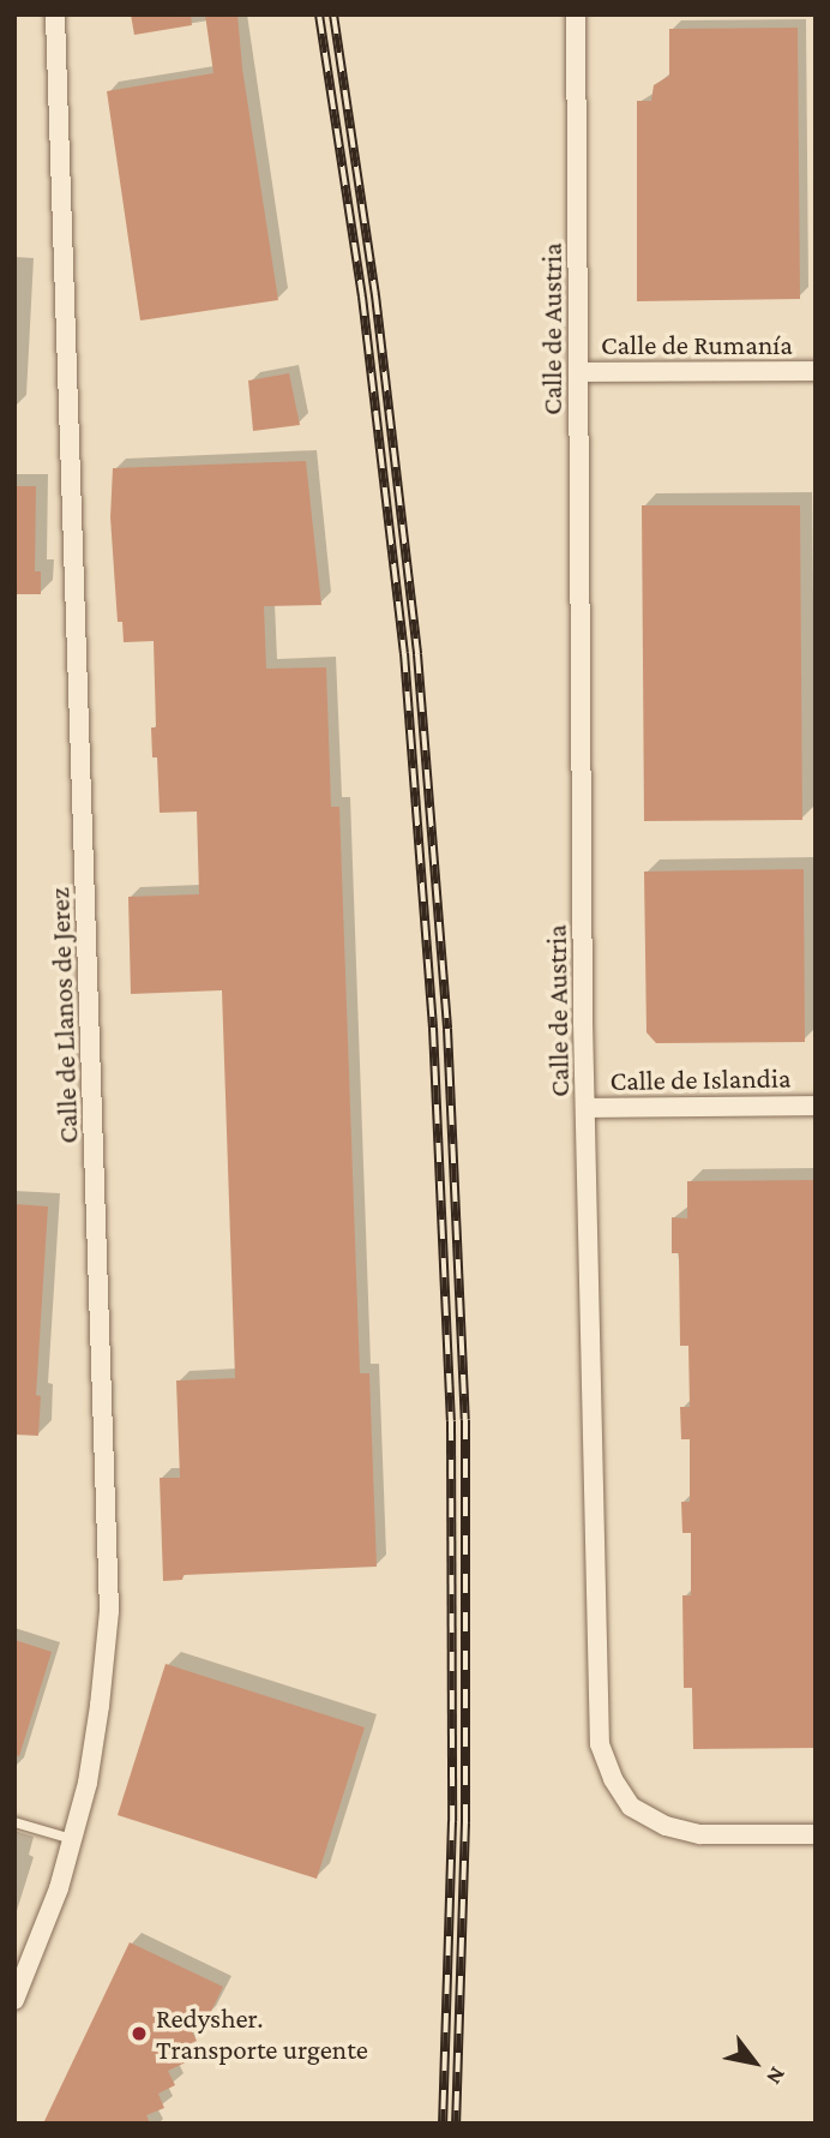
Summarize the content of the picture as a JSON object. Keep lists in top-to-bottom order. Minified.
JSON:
{"streets":{"street":["Calle de Austria","Calle de Rumanía","Calle de Llanos de Jerez","Calle de Islandia"]},"crossings":[["Calle de Austria","Calle de Rumanía"],["Calle de Austria","Calle de Islandia"]],"places":["Redysher. Transporte urgente"],"north":"bottom right"}
